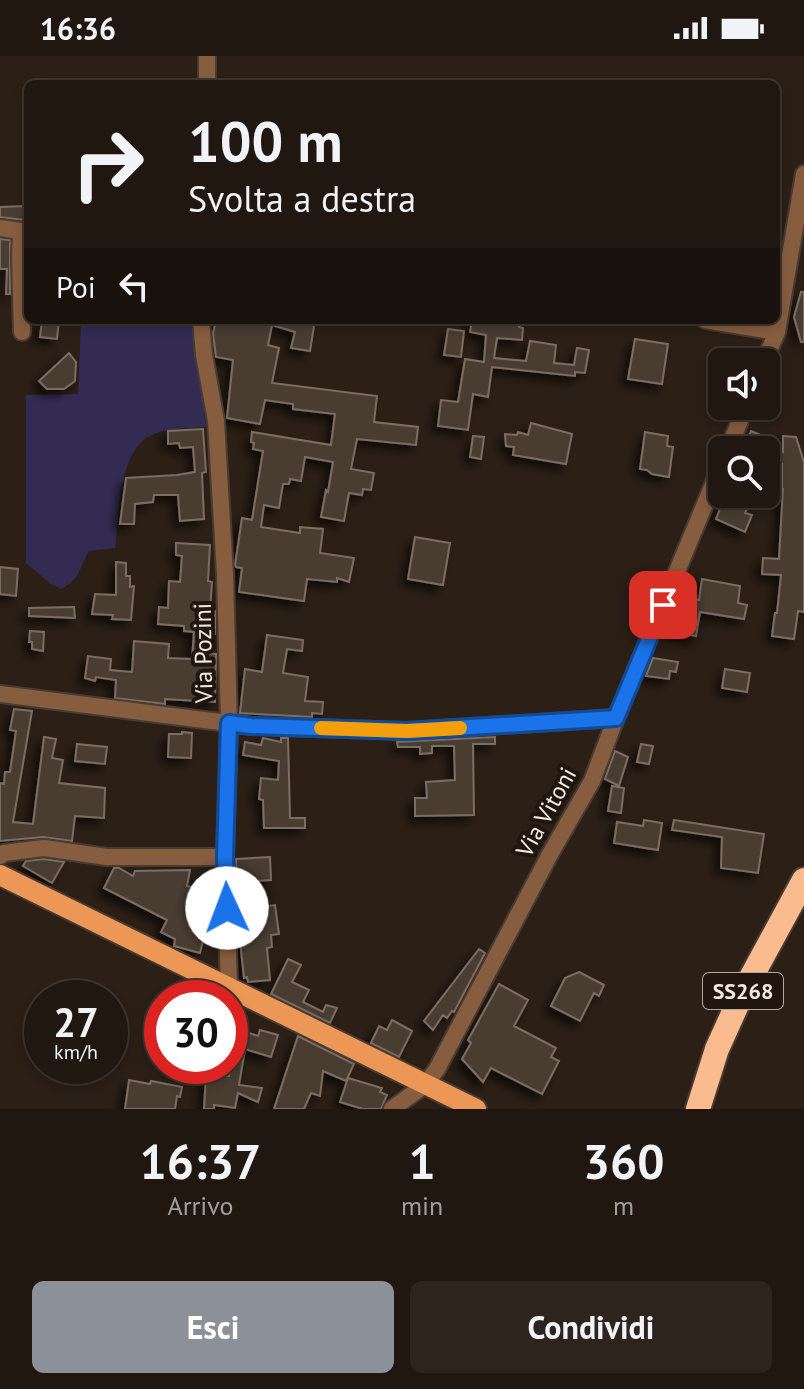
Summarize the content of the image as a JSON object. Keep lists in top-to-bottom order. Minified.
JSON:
{"streets":{"highway":["SS268"],"street":["Via Pozini","Via Vitoni"]},"page":{"status":"16:36","turn":["100 m","Svolta a destra"],"then":"Poi","speed":"27 km/h","limit":"30","eta":["16:37","Arrivo","1","min","360","m"],"buttons":["Esci","Condividi"]}}
